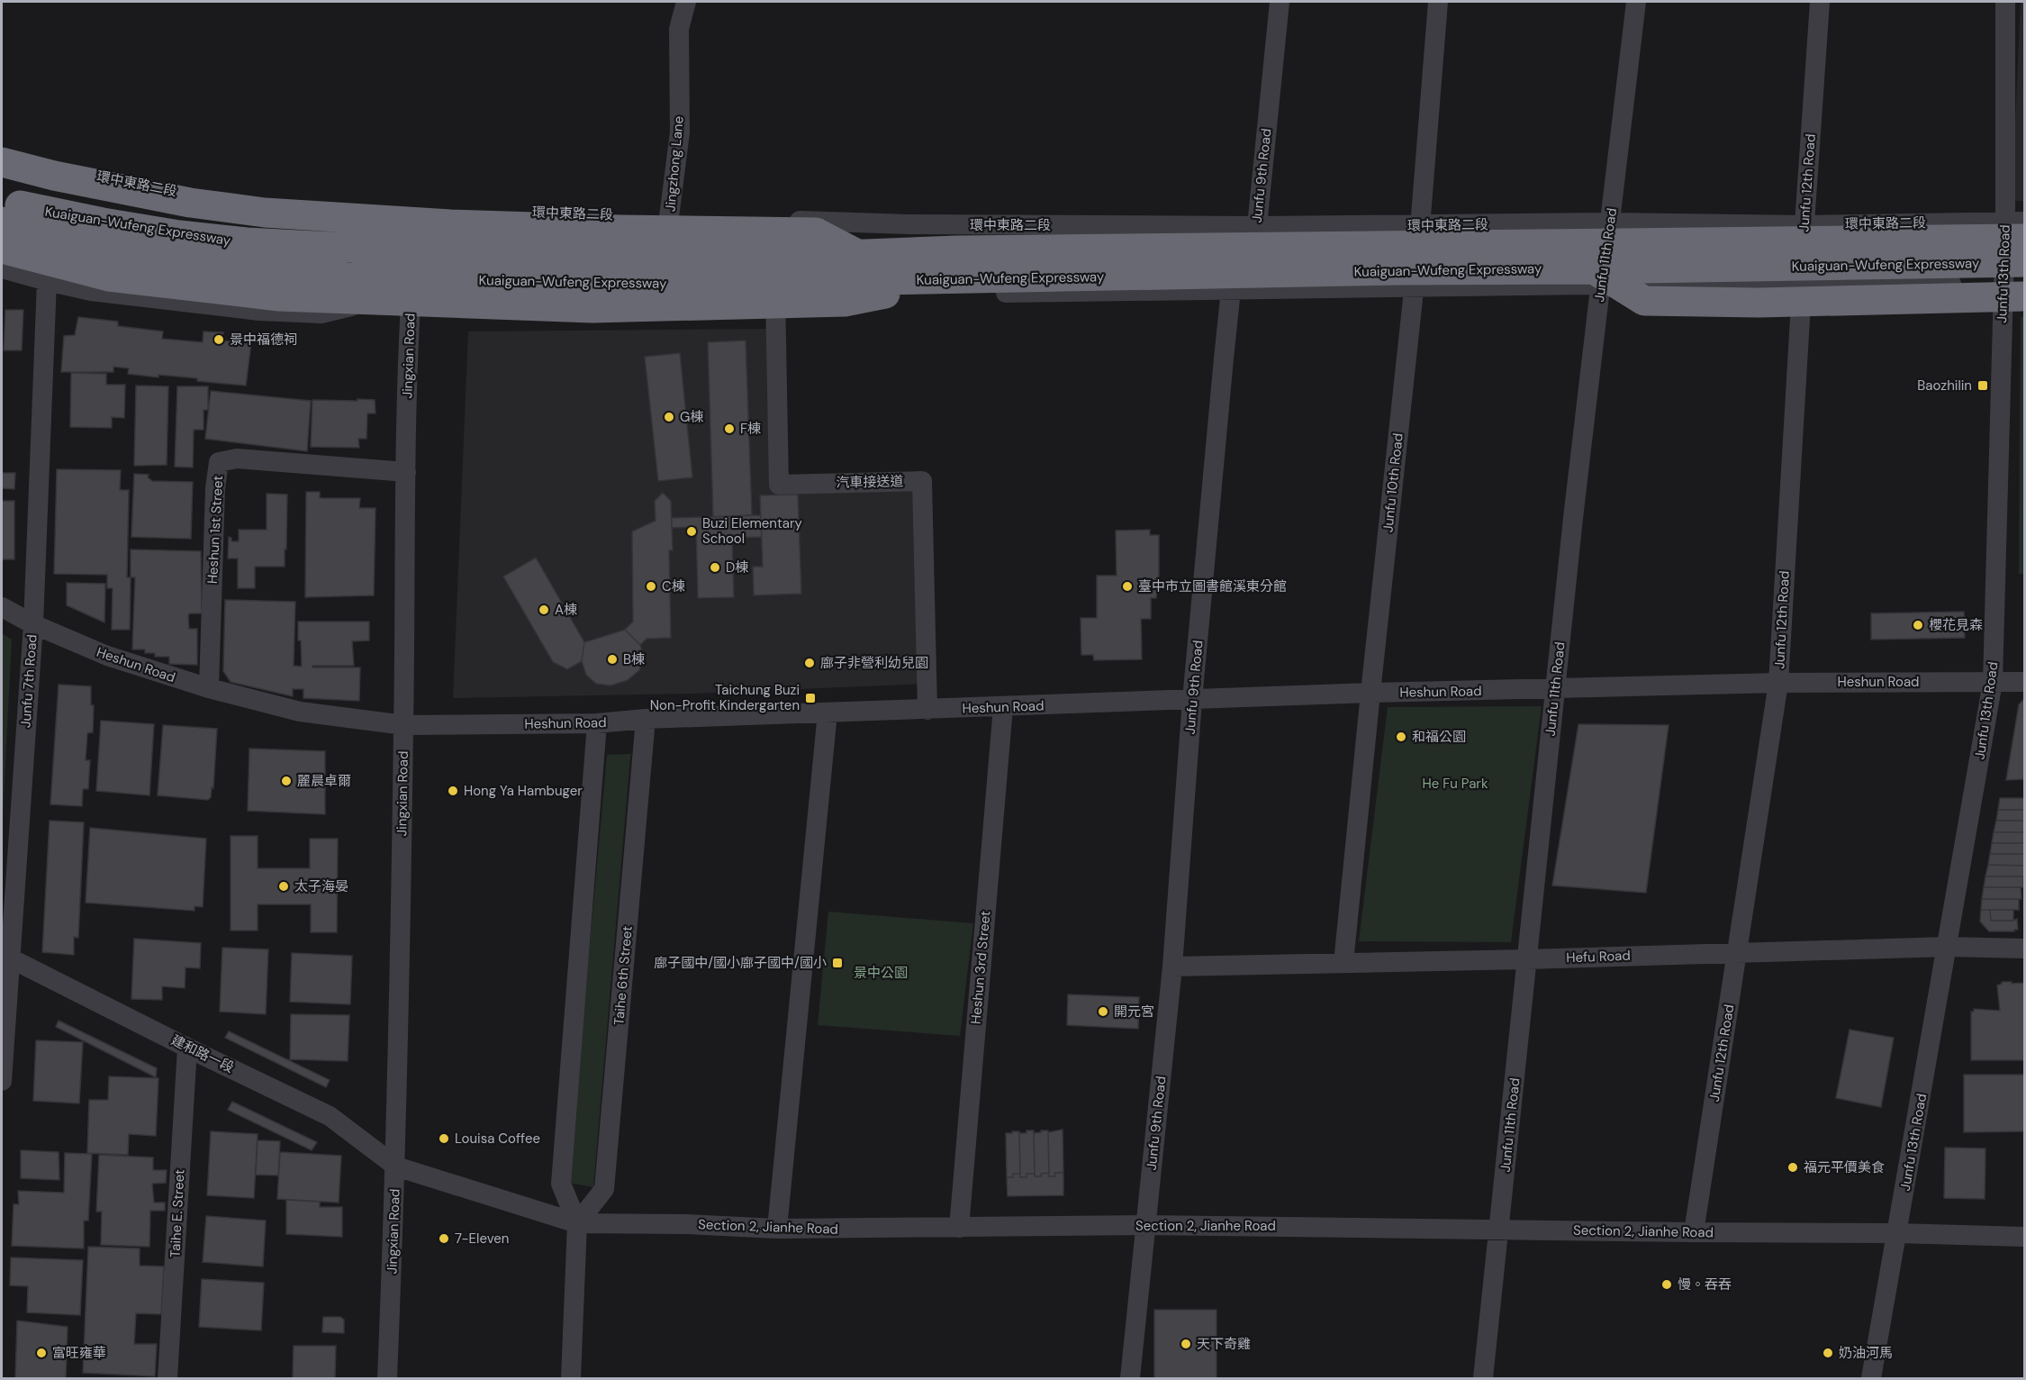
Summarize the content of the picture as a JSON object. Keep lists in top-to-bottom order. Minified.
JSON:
{"streets":{"highway":["Kuaiguan-Wufeng Expressway"],"street":["Jingzhong Lane","Junfu 9th Road","Junfu 12th Road","環中東路二段","Junfu 11th Road","Junfu 13th Road","Jingxian Road","汽車接送道","Junfu 10th Road","Heshun 1st Street","Heshun Road","Junfu 7th Road","Hefu Road","Heshun 3rd Street","Taihe 6th Street","建和路一段","Taihe E. Street","Section 2, Jianhe Road"]},"crossings":[["Jingzhong Lane","環中東路二段"],["Junfu 9th Road","環中東路二段"],["Junfu 9th Road","Heshun Road"],["Junfu 9th Road","Hefu Road"],["Junfu 9th Road","Section 2, Jianhe Road"],["Junfu 12th Road","環中東路二段"],["Junfu 12th Road","Heshun Road"],["Junfu 12th Road","Hefu Road"],["Junfu 12th Road","Section 2, Jianhe Road"],["環中東路二段","Kuaiguan-Wufeng Expressway"],["環中東路二段","Junfu 11th Road"],["環中東路二段","Junfu 13th Road"],["環中東路二段","Jingxian Road"],["環中東路二段","Junfu 10th Road"],["Kuaiguan-Wufeng Expressway","Junfu 11th Road"],["Kuaiguan-Wufeng Expressway","Junfu 13th Road"],["Junfu 11th Road","Heshun Road"],["Junfu 11th Road","Hefu Road"],["Junfu 11th Road","Section 2, Jianhe Road"],["Junfu 13th Road","Heshun Road"],["Junfu 13th Road","Hefu Road"],["Junfu 13th Road","Section 2, Jianhe Road"],["Jingxian Road","Heshun 1st Street"],["Jingxian Road","Heshun Road"],["Jingxian Road","建和路一段"],["Jingxian Road","Section 2, Jianhe Road"],["汽車接送道","Heshun Road"],["Junfu 10th Road","Heshun Road"],["Junfu 10th Road","Hefu Road"],["Heshun 1st Street","Heshun Road"],["Heshun Road","Junfu 7th Road"],["Heshun Road","Heshun 3rd Street"],["Heshun Road","Taihe 6th Street"],["Junfu 7th Road","建和路一段"],["Heshun 3rd Street","Section 2, Jianhe Road"],["Taihe 6th Street","Section 2, Jianhe Road"],["建和路一段","Taihe E. Street"],["建和路一段","Section 2, Jianhe Road"]],"parks":["He Fu Park","景中公園"],"places":{"other":["景中福德祠","G棟","F棟","Buzi Elementary School","D棟","C棟","臺中市立圖書館溪東分館","A棟","櫻花見森","B棟","廍子非營利幼兒園","和福公園","麗晨卓爾","Hong Ya Hambuger","太子海晏","開元宮","Louisa Coffee","福元平價美食","7-Eleven","慢。吞吞","天下奇雞","富旺雍華","奶油河馬"],"transit":["Baozhilin","Taichung Buzi Non-Profit Kindergarten","廍子國中/國小廍子國中/國小"]}}
